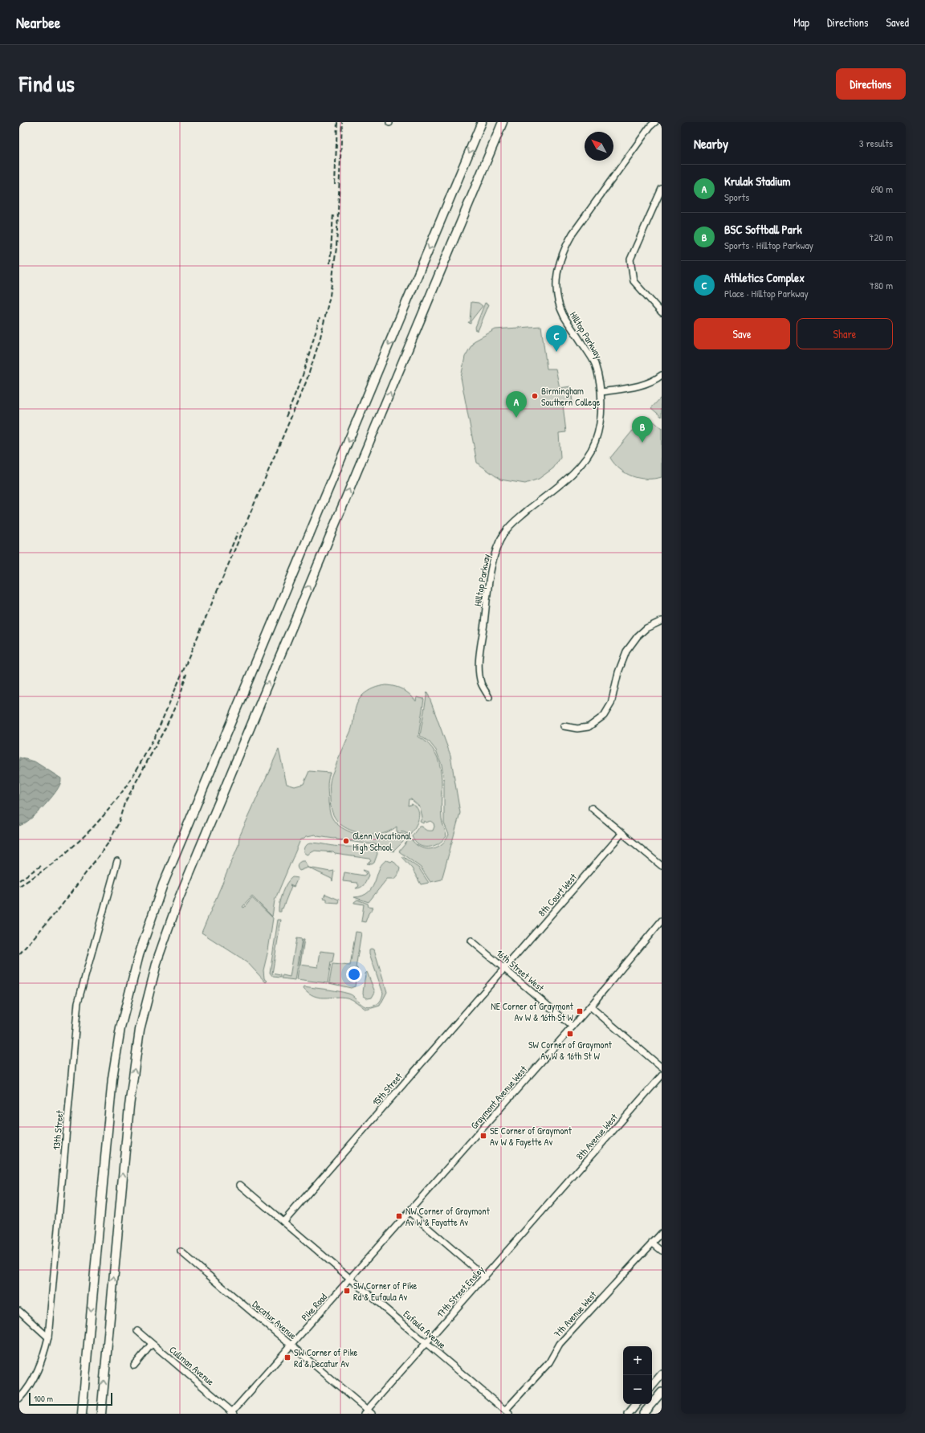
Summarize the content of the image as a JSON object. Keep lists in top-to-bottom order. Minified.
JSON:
{"streets":{"street":["Hilltop Parkway","8th Court West","16th Street West","15th Street","Graymont Avenue West","13th Street","8th Avenue West","17th Street Ensley","Pike Road","7th Avenue West","Decatur Avenue","Eufaula Avenue","Cullman Avenue"]},"crossings":[["8th Court West","16th Street West"],["8th Court West","15th Street"],["16th Street West","15th Street"],["16th Street West","Graymont Avenue West"],["15th Street","Eufaula Avenue"],["Graymont Avenue West","Pike Road"],["8th Avenue West","17th Street Ensley"],["17th Street Ensley","Decatur Avenue"],["17th Street Ensley","Eufaula Avenue"],["Pike Road","Decatur Avenue"],["Pike Road","Eufaula Avenue"],["Pike Road","Cullman Avenue"],["7th Avenue West","Eufaula Avenue"]],"places":{"other":["Birmingham Southern College","Glenn Vocational High School"],"transit":["NE Corner of Graymont Av W & 16th St W","SW Corner of Graymont Av W & 16th St W","SE Corner of Graymont Av W & Fayette Av","NW Corner of Graymont Av W & Fayatte Av","SW Corner of Pike Rd & Eufaula Av","SW Corner of Pike Rd & Decatur Av"]},"scale_bar":"100 m","north":"top left","page":{"header":"Nearbee","nav":["Map","Directions","Saved"],"title":"Find us","buttons":["Directions",["Save","Share"]],"heading":["Nearby","3 results"],"list":[{"mark":"A","name":"Krulak Stadium","note":"Sports","value":"690 m"},{"mark":"B","name":"BSC Softball Park","note":"Sports · Hilltop Parkway","value":"720 m"},{"mark":"C","name":"Athletics Complex","note":"Place · Hilltop Parkway","value":"780 m"}],"pins":["C","A","B"],"map_buttons":["+","−"],"scale":"100 m"}}
